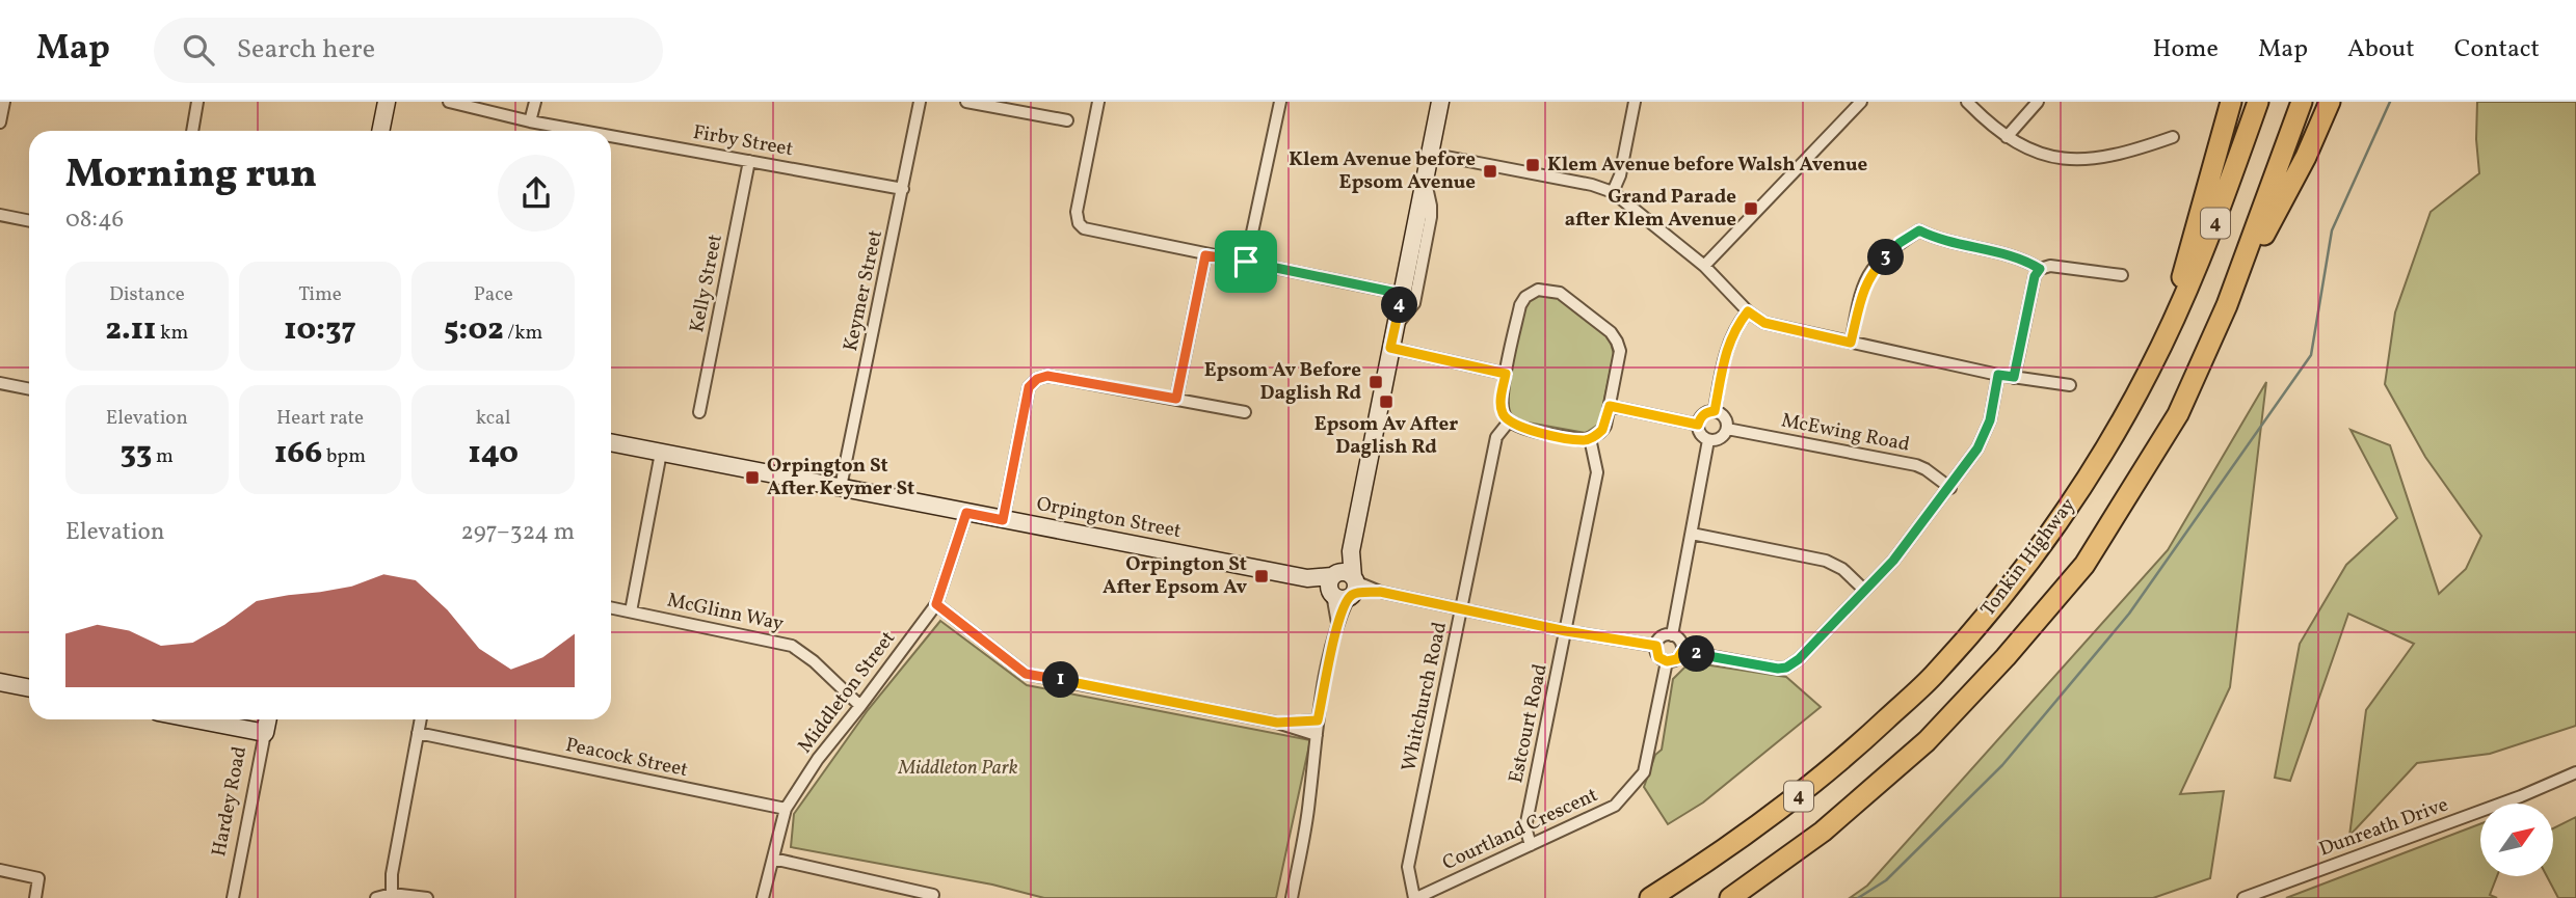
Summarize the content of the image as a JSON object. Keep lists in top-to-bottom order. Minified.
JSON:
{"streets":{"highway":["4","Tonkin Highway"],"street":["Firby Street","Kelly Street","Keymer Street","McEwing Road","Orpington Street","McGlinn Way","Middleton Street","Whitchurch Road","Estcourt Road","Peacock Street","Hardey Road","Dunreath Drive","Courtland Crescent"]},"crossings":[["Firby Street","Kelly Street"],["Firby Street","Keymer Street"],["Keymer Street","Orpington Street"],["Orpington Street","Middleton Street"],["McGlinn Way","Middleton Street"],["Middleton Street","Peacock Street"],["Whitchurch Road","Estcourt Road"],["Whitchurch Road","Courtland Crescent"],["Estcourt Road","Courtland Crescent"]],"parks":["Middleton Park"],"places":{"transit":["Klem Avenue before Walsh Avenue","Klem Avenue before Epsom Avenue","Grand Parade after Klem Avenue","Epsom Av Before Daglish Rd","Epsom Av After Daglish Rd","Orpington St After Keymer St","Orpington St After Epsom Av"]},"north":"top right","page":{"header":"Map","search":"Search here","nav":["Home","Map","About","Contact"],"heading":["Morning run","08:46"],"pins":["3","4","2","1"],"stats":[["Distance","2.11 km"],["Time","10:37"],["Pace","5:02 /km"],["Elevation","33 m"],["Heart rate","166 bpm"],["kcal","140"]],"chart":["Elevation","297–324 m"]}}
